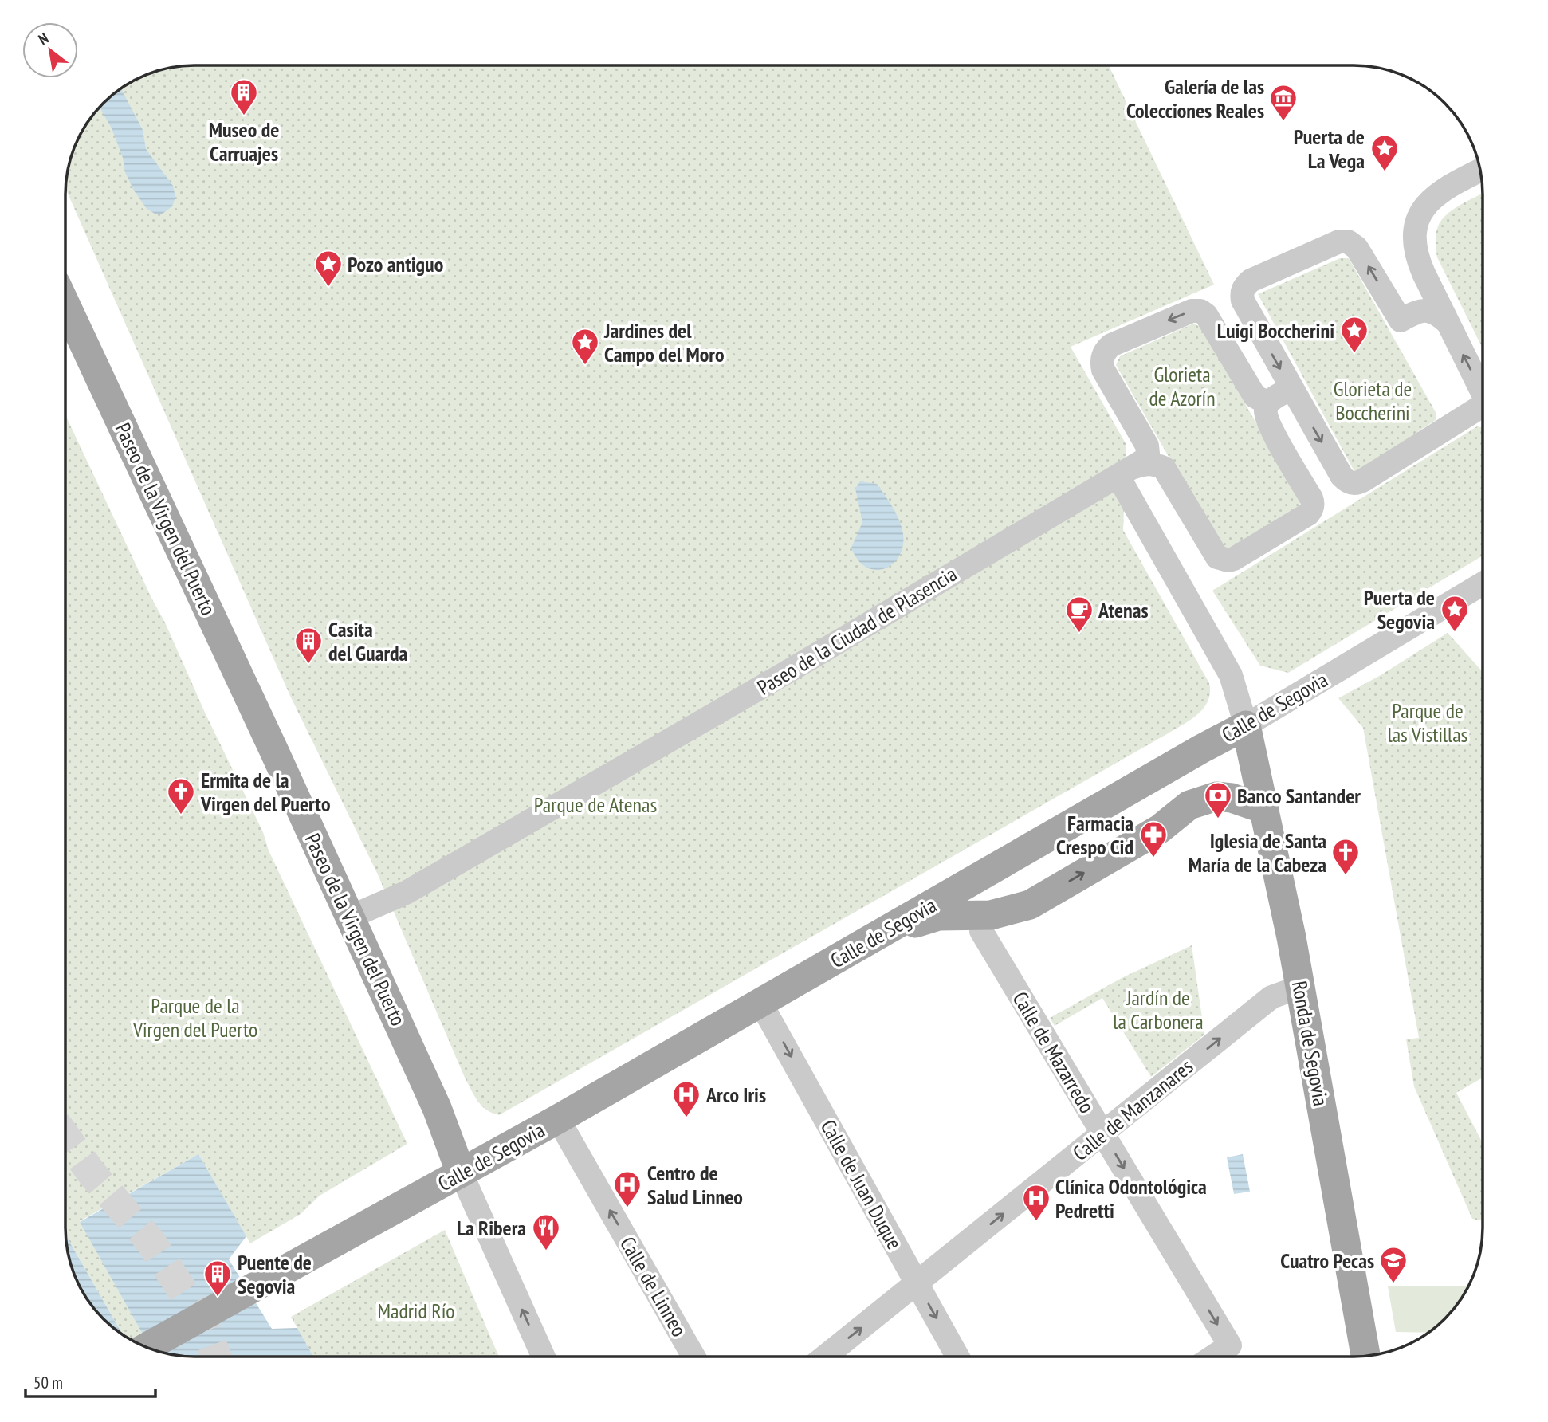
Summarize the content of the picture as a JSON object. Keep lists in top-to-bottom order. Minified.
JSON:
{"streets":{"main road":["Paseo de la Virgen del Puerto","Calle de Segovia","Ronda de Segovia"],"street":["Paseo de la Ciudad de Plasencia","Calle de Mazarredo","Calle de Manzanares","Calle de Juan Duque","Calle de Linneo"]},"crossings":[["Paseo de la Virgen del Puerto","Paseo de la Ciudad de Plasencia"],["Paseo de la Virgen del Puerto","Calle de Segovia"],["Calle de Segovia","Ronda de Segovia"],["Calle de Segovia","Calle de Juan Duque"],["Calle de Segovia","Calle de Linneo"],["Ronda de Segovia","Calle de Manzanares"],["Calle de Mazarredo","Calle de Manzanares"],["Calle de Manzanares","Calle de Juan Duque"]],"one_way":["Calle de Mazarredo","Calle de Manzanares","Calle de Juan Duque","Calle de Linneo"],"parks":["Glorieta de Azorín","Glorieta de Boccherini","Parque de las Vistillas","Parque de Atenas","Jardín de la Carbonera","Parque de la Virgen del Puerto","Madrid Río"],"places":{"building":["Museo de Carruajes","Casita del Guarda","Puente de Segovia"],"museum":["Galería de las Colecciones Reales"],"place":["Puerta de La Vega","Pozo antiguo","Luigi Boccherini","Jardines del Campo del Moro","Puerta de Segovia"],"cafe":["Atenas"],"church":["Ermita de la Virgen del Puerto","Iglesia de Santa María de la Cabeza"],"bank":["Banco Santander"],"pharmacy":["Farmacia Crespo Cid"],"hospital":["Arco Iris","Centro de Salud Linneo","Clínica Odontológica Pedretti"],"restaurant":["La Ribera"],"school or university":["Cuatro Pecas"]},"scale_bar":"50 m","north":"top left"}
